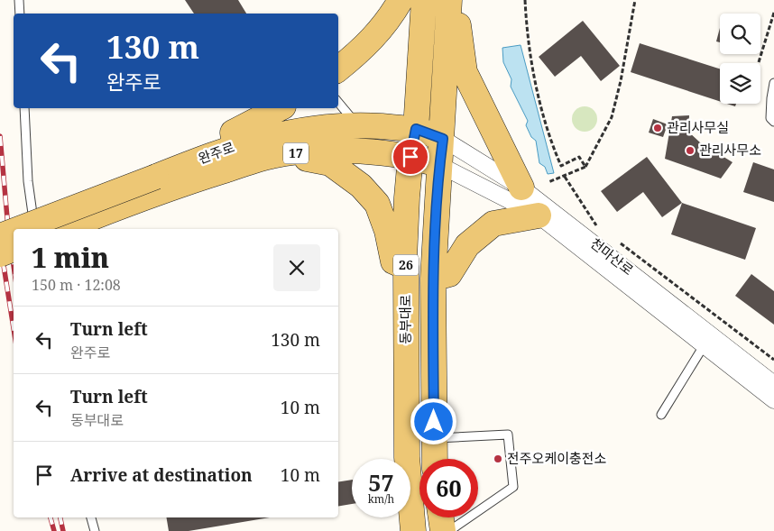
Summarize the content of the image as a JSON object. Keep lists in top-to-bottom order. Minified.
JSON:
{"streets":{"main road":["완주로","17","26","동부대로"],"street":["천마산로"]},"crossings":[["완주로","천마산로"],["완주로","동부대로"],["천마산로","동부대로"]],"places":["관리사무실","관리사무소","전주오케이충전소"],"page":{"turn":["130 m","완주로"],"heading":["1 min","150 m · 12:08"],"list":[{"name":"Turn left","note":"완주로","value":"130 m"},{"name":"Turn left","note":"동부대로","value":"10 m"},{"name":"Arrive at destination","value":"10 m"}],"speed":"57 km/h","limit":"60"}}
